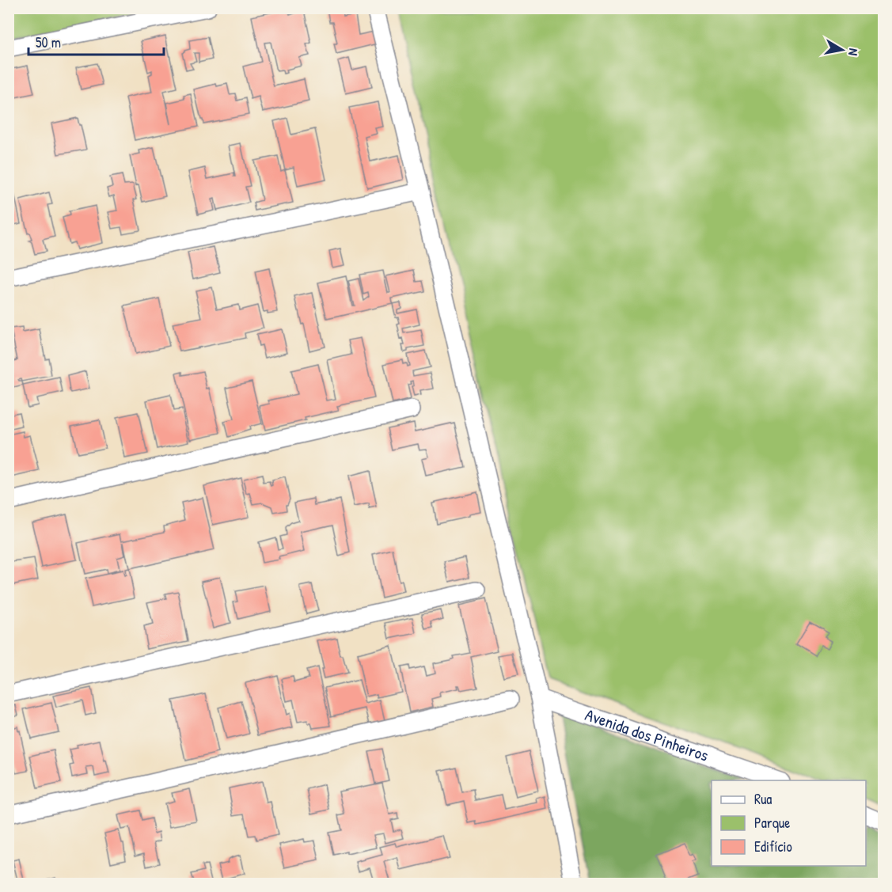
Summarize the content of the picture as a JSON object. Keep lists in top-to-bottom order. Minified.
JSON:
{"streets":{"street":["Avenida dos Pinheiros"]},"legend":["Rua","Parque","Edifício"],"scale_bar":"50 m","north":"right"}
